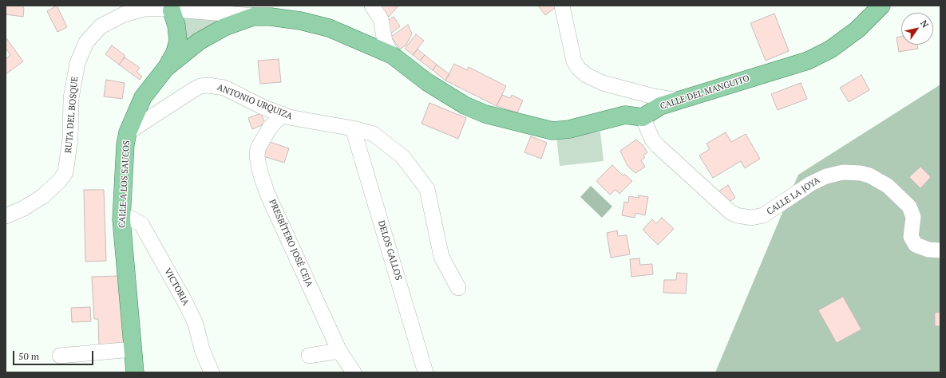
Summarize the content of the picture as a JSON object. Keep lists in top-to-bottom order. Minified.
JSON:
{"streets":{"main road":["CALLE DEL MANGUITO","CALLE A LOS SAUCOS"],"street":["ANTONIO URQUIZA","RUTA DEL BOSQUE","CALLE LA JOYA","PRESBÍTERO JOSÉ CEJA","DELOS GALLOS","VICTORIA"]},"crossings":[["CALLE DEL MANGUITO","CALLE LA JOYA"],["ANTONIO URQUIZA","CALLE A LOS SAUCOS"],["ANTONIO URQUIZA","PRESBÍTERO JOSÉ CEJA"],["ANTONIO URQUIZA","DELOS GALLOS"],["RUTA DEL BOSQUE","CALLE A LOS SAUCOS"],["CALLE A LOS SAUCOS","VICTORIA"]],"scale_bar":"50 m","north":"top right"}
